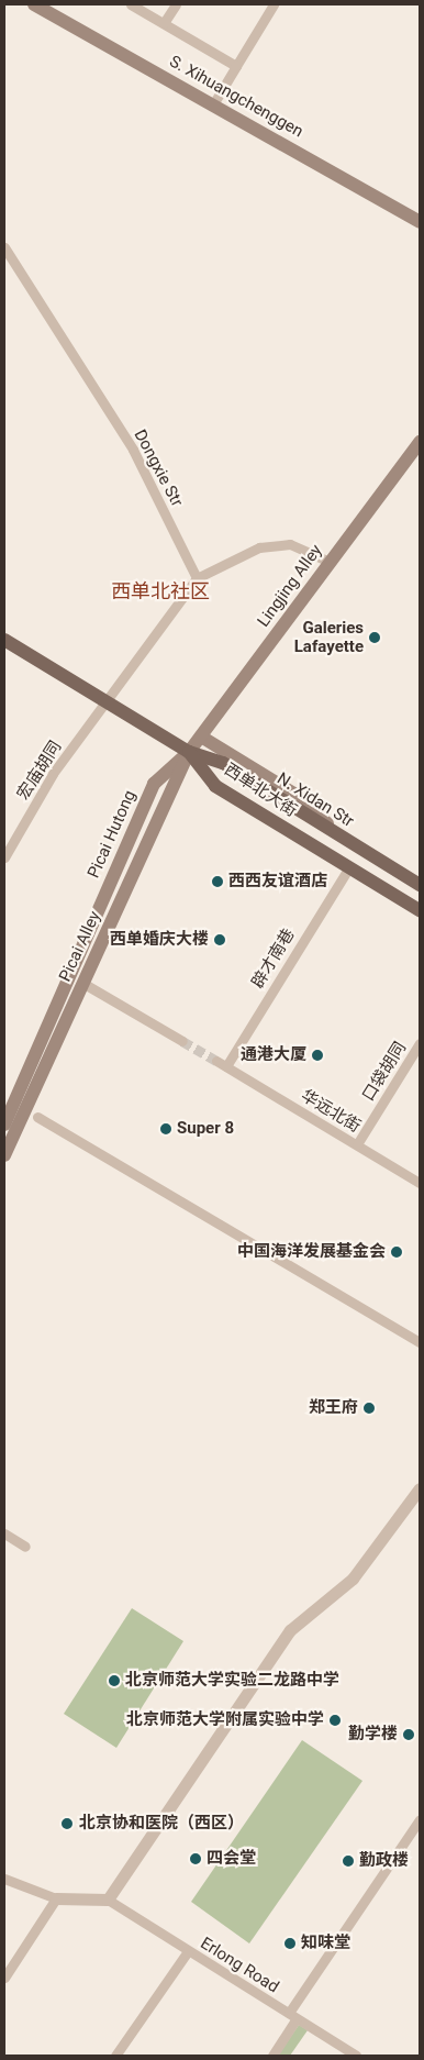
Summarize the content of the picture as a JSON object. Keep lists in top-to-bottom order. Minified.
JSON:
{"streets":{"main road":["S. Xihuangchenggen","Lingjing Alley","西单北大街","N. Xidan Str","Picai Hutong","Picai Alley"],"street":["Dongxie Str","宏庙胡同","辟才南巷","口袋胡同","华远北街","Erlong Road"]},"crossings":[["Lingjing Alley","西单北大街"],["Lingjing Alley","N. Xidan Str"],["Lingjing Alley","Picai Hutong"],["Lingjing Alley","Picai Alley"],["宏庙胡同","西单北大街"],["西单北大街","N. Xidan Str"],["西单北大街","Picai Hutong"],["西单北大街","Picai Alley"],["西单北大街","辟才南巷"],["N. Xidan Str","Picai Hutong"],["N. Xidan Str","Picai Alley"],["Picai Hutong","Picai Alley"],["辟才南巷","华远北街"],["口袋胡同","华远北街"]],"districts":["西单北社区"],"places":["Galeries Lafayette","西西友谊酒店","西单婚庆大楼","通港大厦","Super 8","中国海洋发展基金会","郑王府","北京师范大学实验二龙路中学","北京师范大学附属实验中学","勤学楼","北京协和医院（西区）","四会堂","勤政楼","知味堂"]}
